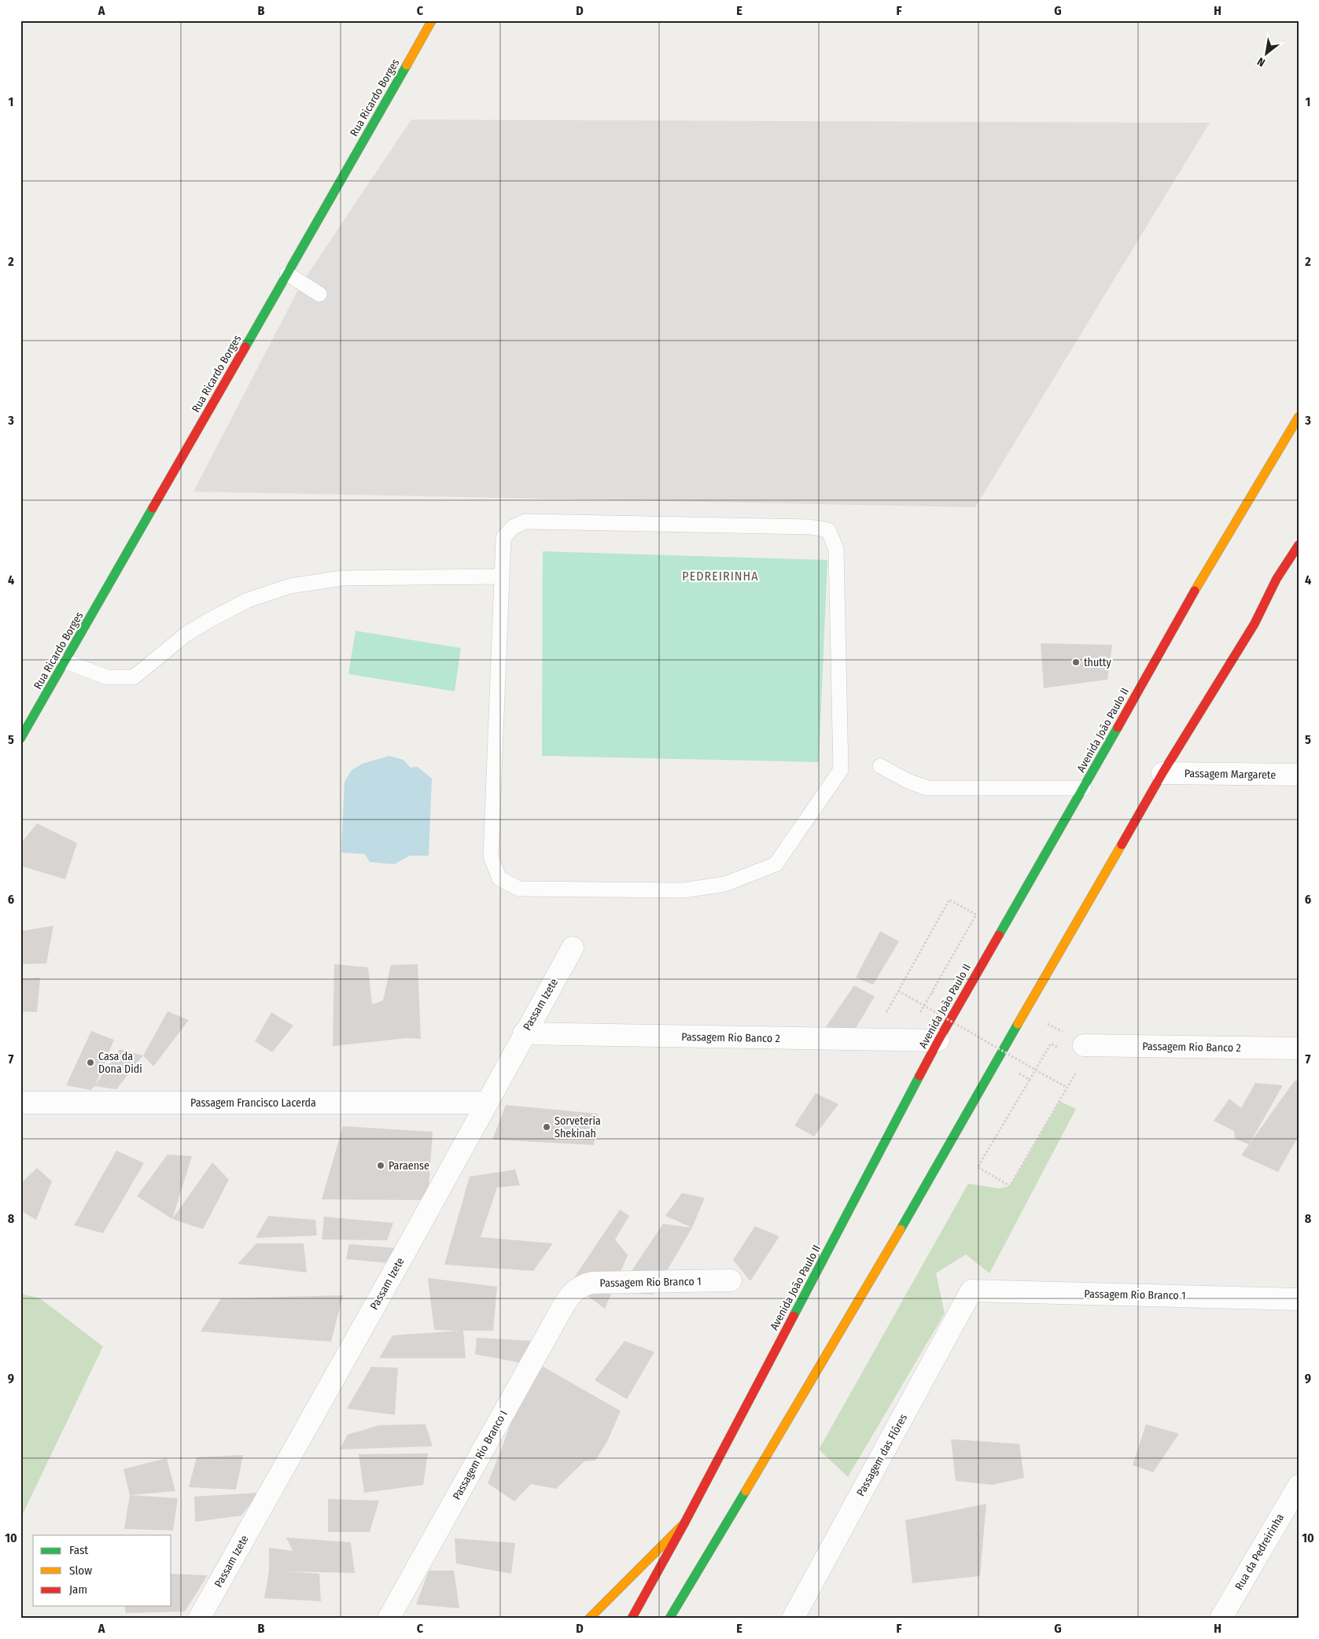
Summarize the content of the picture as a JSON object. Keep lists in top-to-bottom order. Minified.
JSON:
{"streets":{"main road":["Rua Ricardo Borges","Avenida João Paulo II"],"street":["Passagem Margarete","Passam Izete","Passagem Rio Banco 2","Passagem Francisco Lacerda","Passagem Rio Branco 1","Passagem Rio Branco I","Passagem das Flôres","Rua da Pedreirinha"]},"crossings":[["Avenida João Paulo II","Passagem Rio Banco 2"],["Passam Izete","Passagem Rio Banco 2"],["Passam Izete","Passagem Francisco Lacerda"],["Passagem Rio Branco 1","Passagem Rio Branco I"],["Passagem Rio Branco 1","Passagem das Flôres"]],"districts":["PEDREIRINHA"],"places":["thutty","Casa da Dona Didi","Sorveteria Shekinah","Paraense"],"legend":["Fast","Slow","Jam"],"north":"bottom left","grid":{"columns":["A","B","C","D","E","F","G","H"],"rows":["1","2","3","4","5","6","7","8","9","10"]}}
